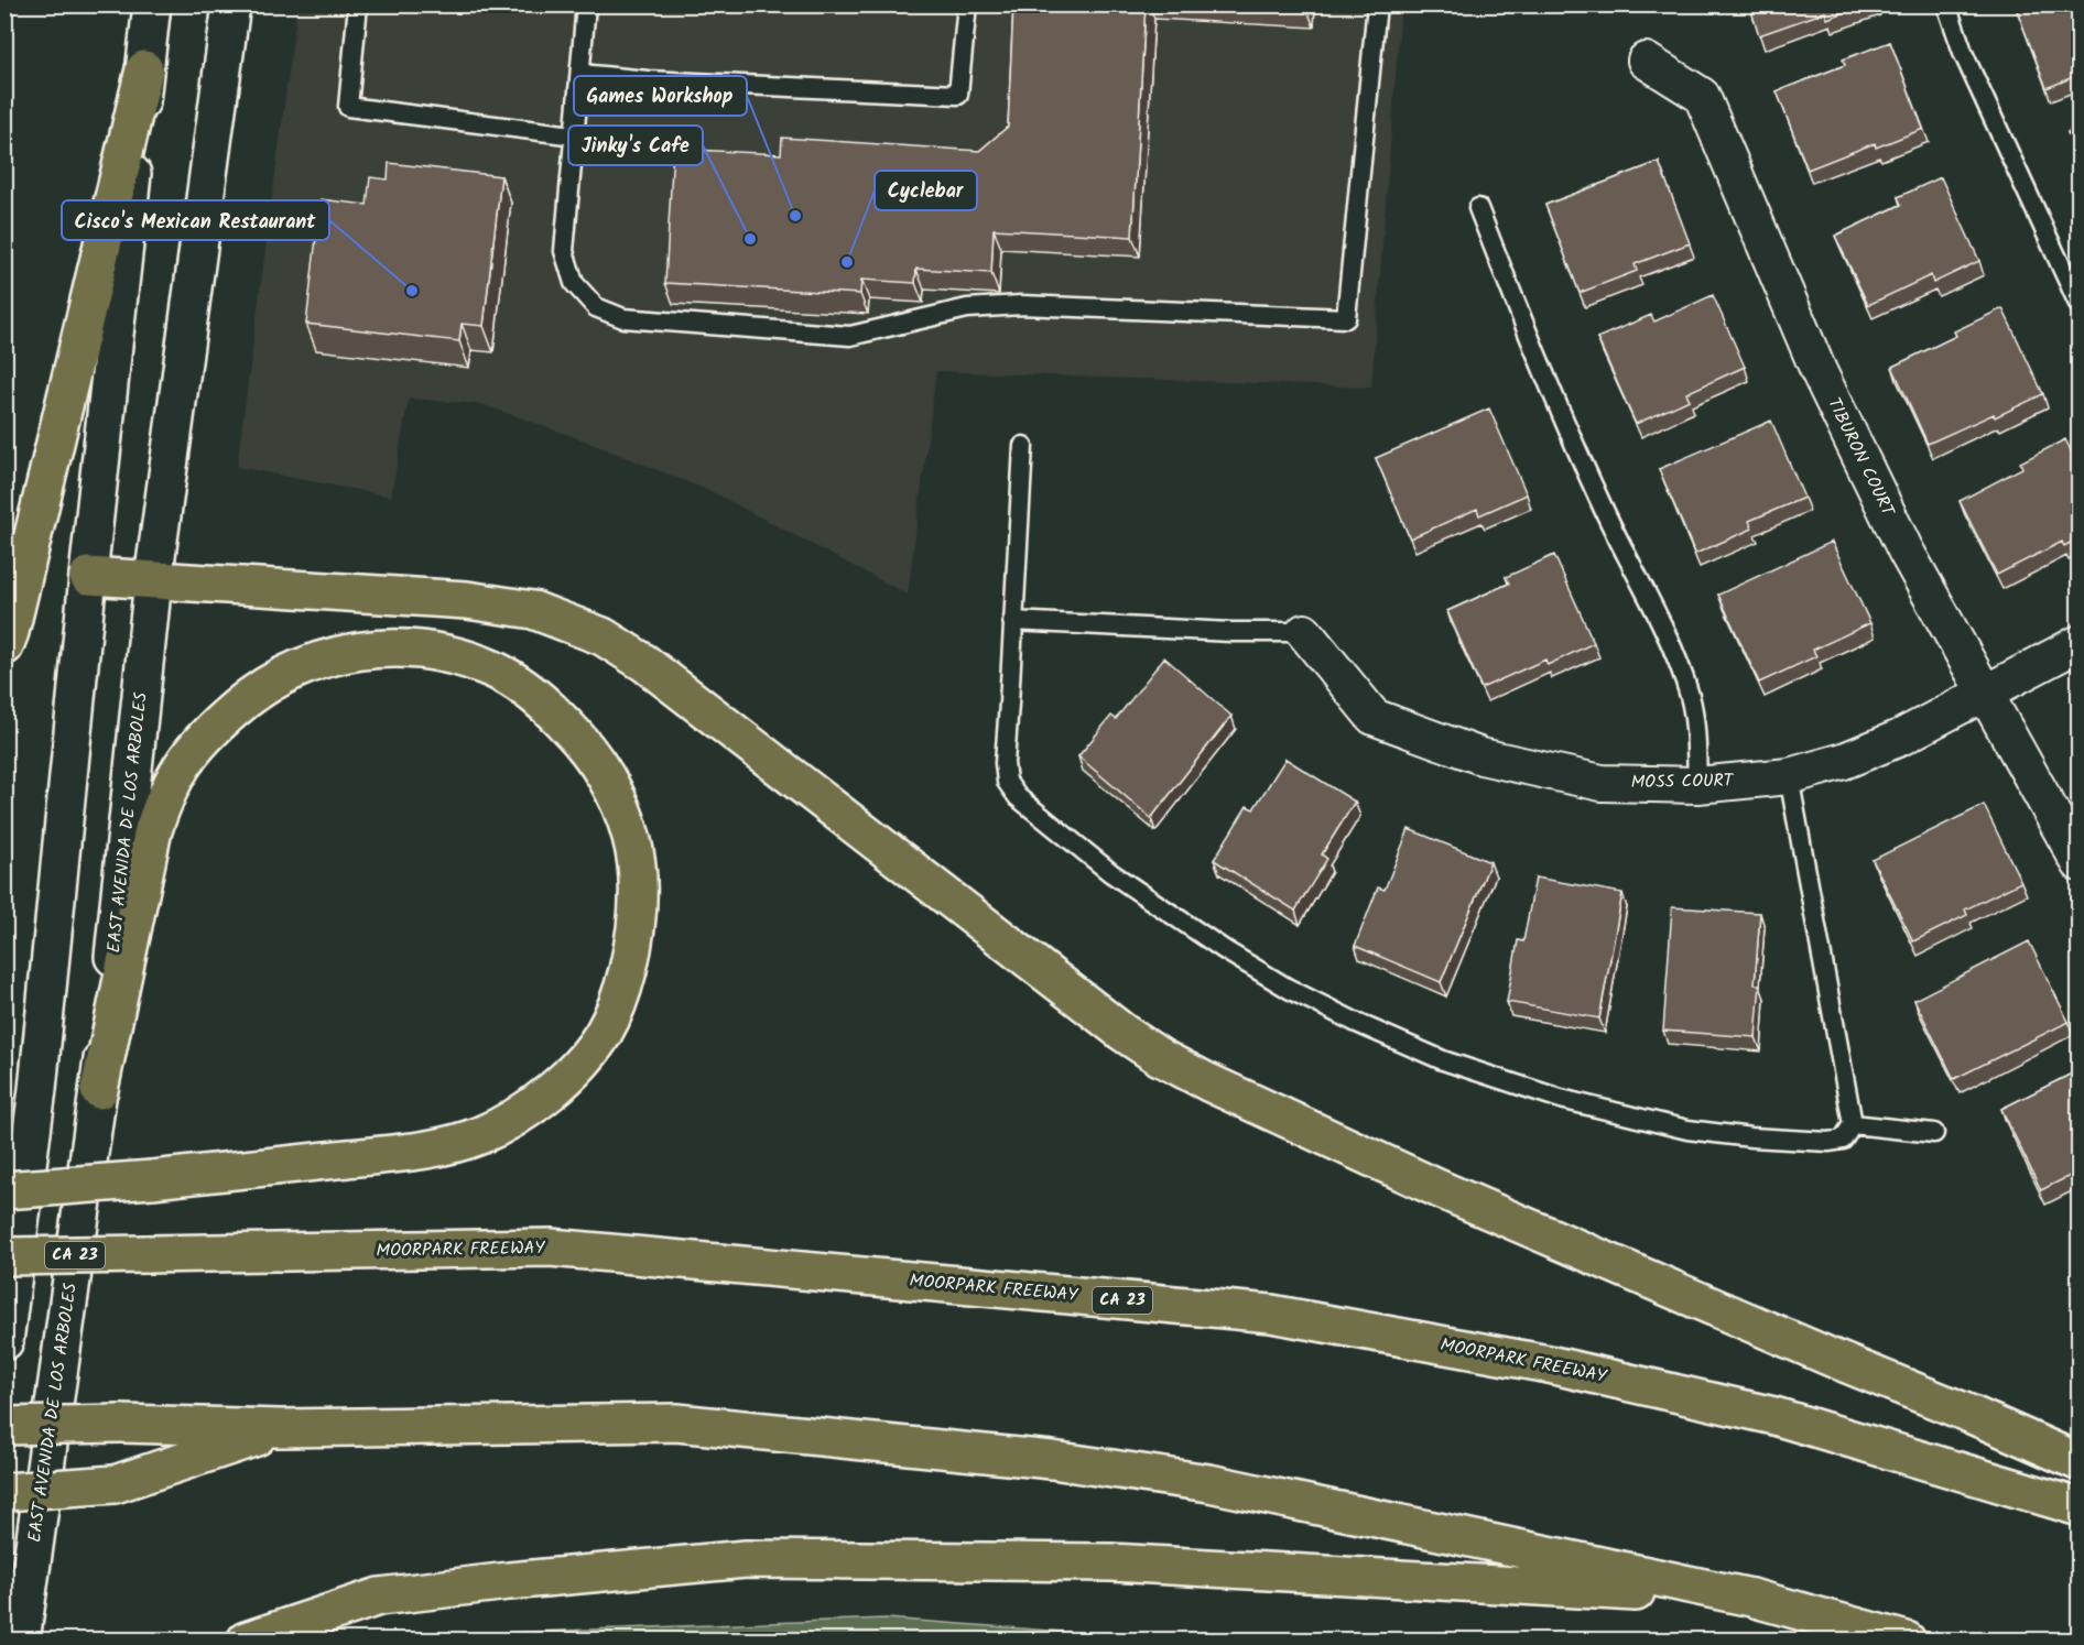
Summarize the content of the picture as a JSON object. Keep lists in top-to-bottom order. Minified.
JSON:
{"streets":{"highway":["MOORPARK FREEWAY","CA 23"],"main road":["EAST AVENIDA DE LOS ARBOLES"],"street":["TIBURON COURT","MOSS COURT"]},"crossings":[["TIBURON COURT","MOSS COURT"]],"places":["Games Workshop","Jinky's Cafe","Cyclebar","Cisco's Mexican Restaurant"]}
